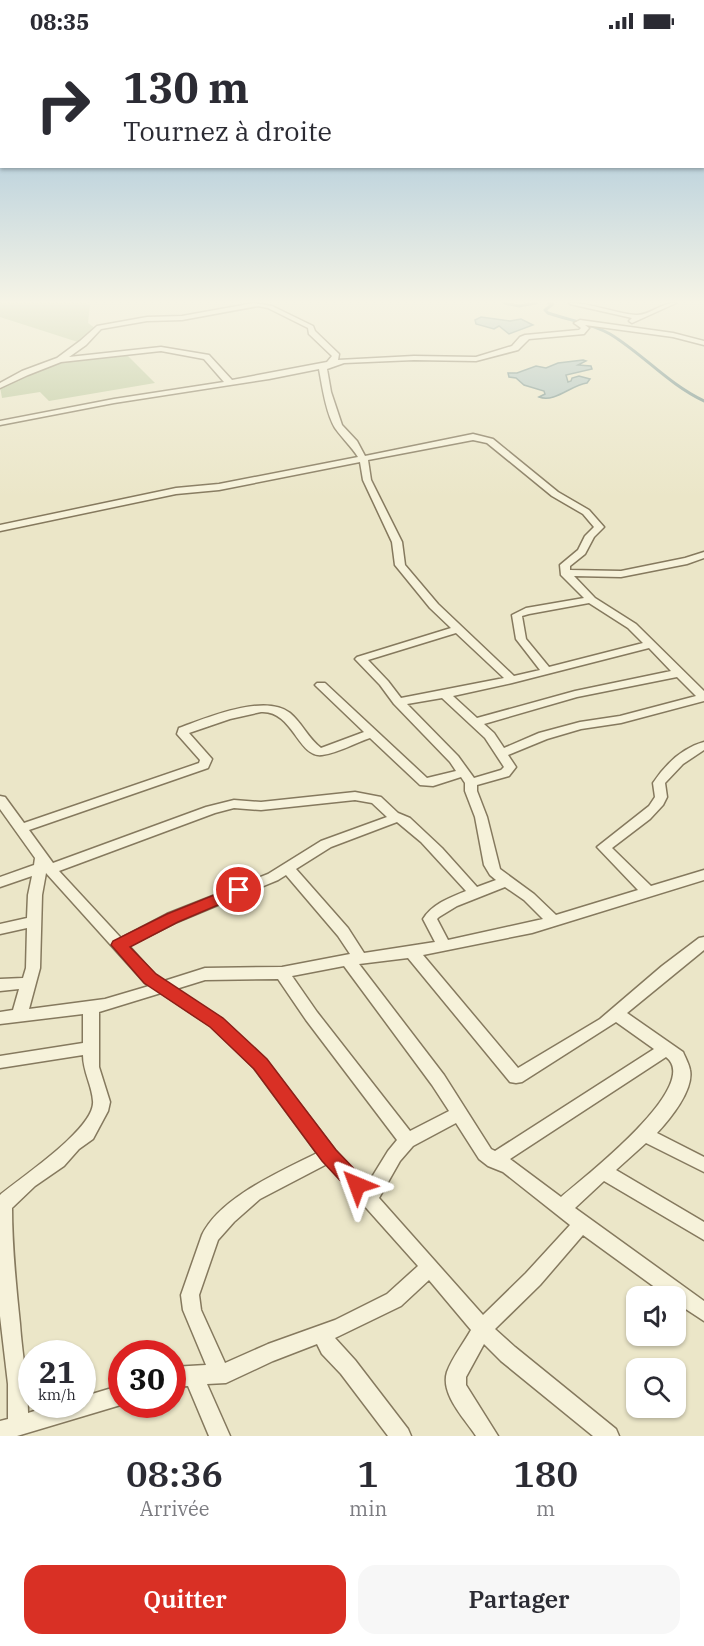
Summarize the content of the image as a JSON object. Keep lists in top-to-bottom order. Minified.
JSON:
{"page":{"status":"08:35","turn":["130 m","Tournez à droite"],"speed":"21 km/h","limit":"30","eta":["08:36","Arrivée","1","min","180","m"],"buttons":["Quitter","Partager"]}}
